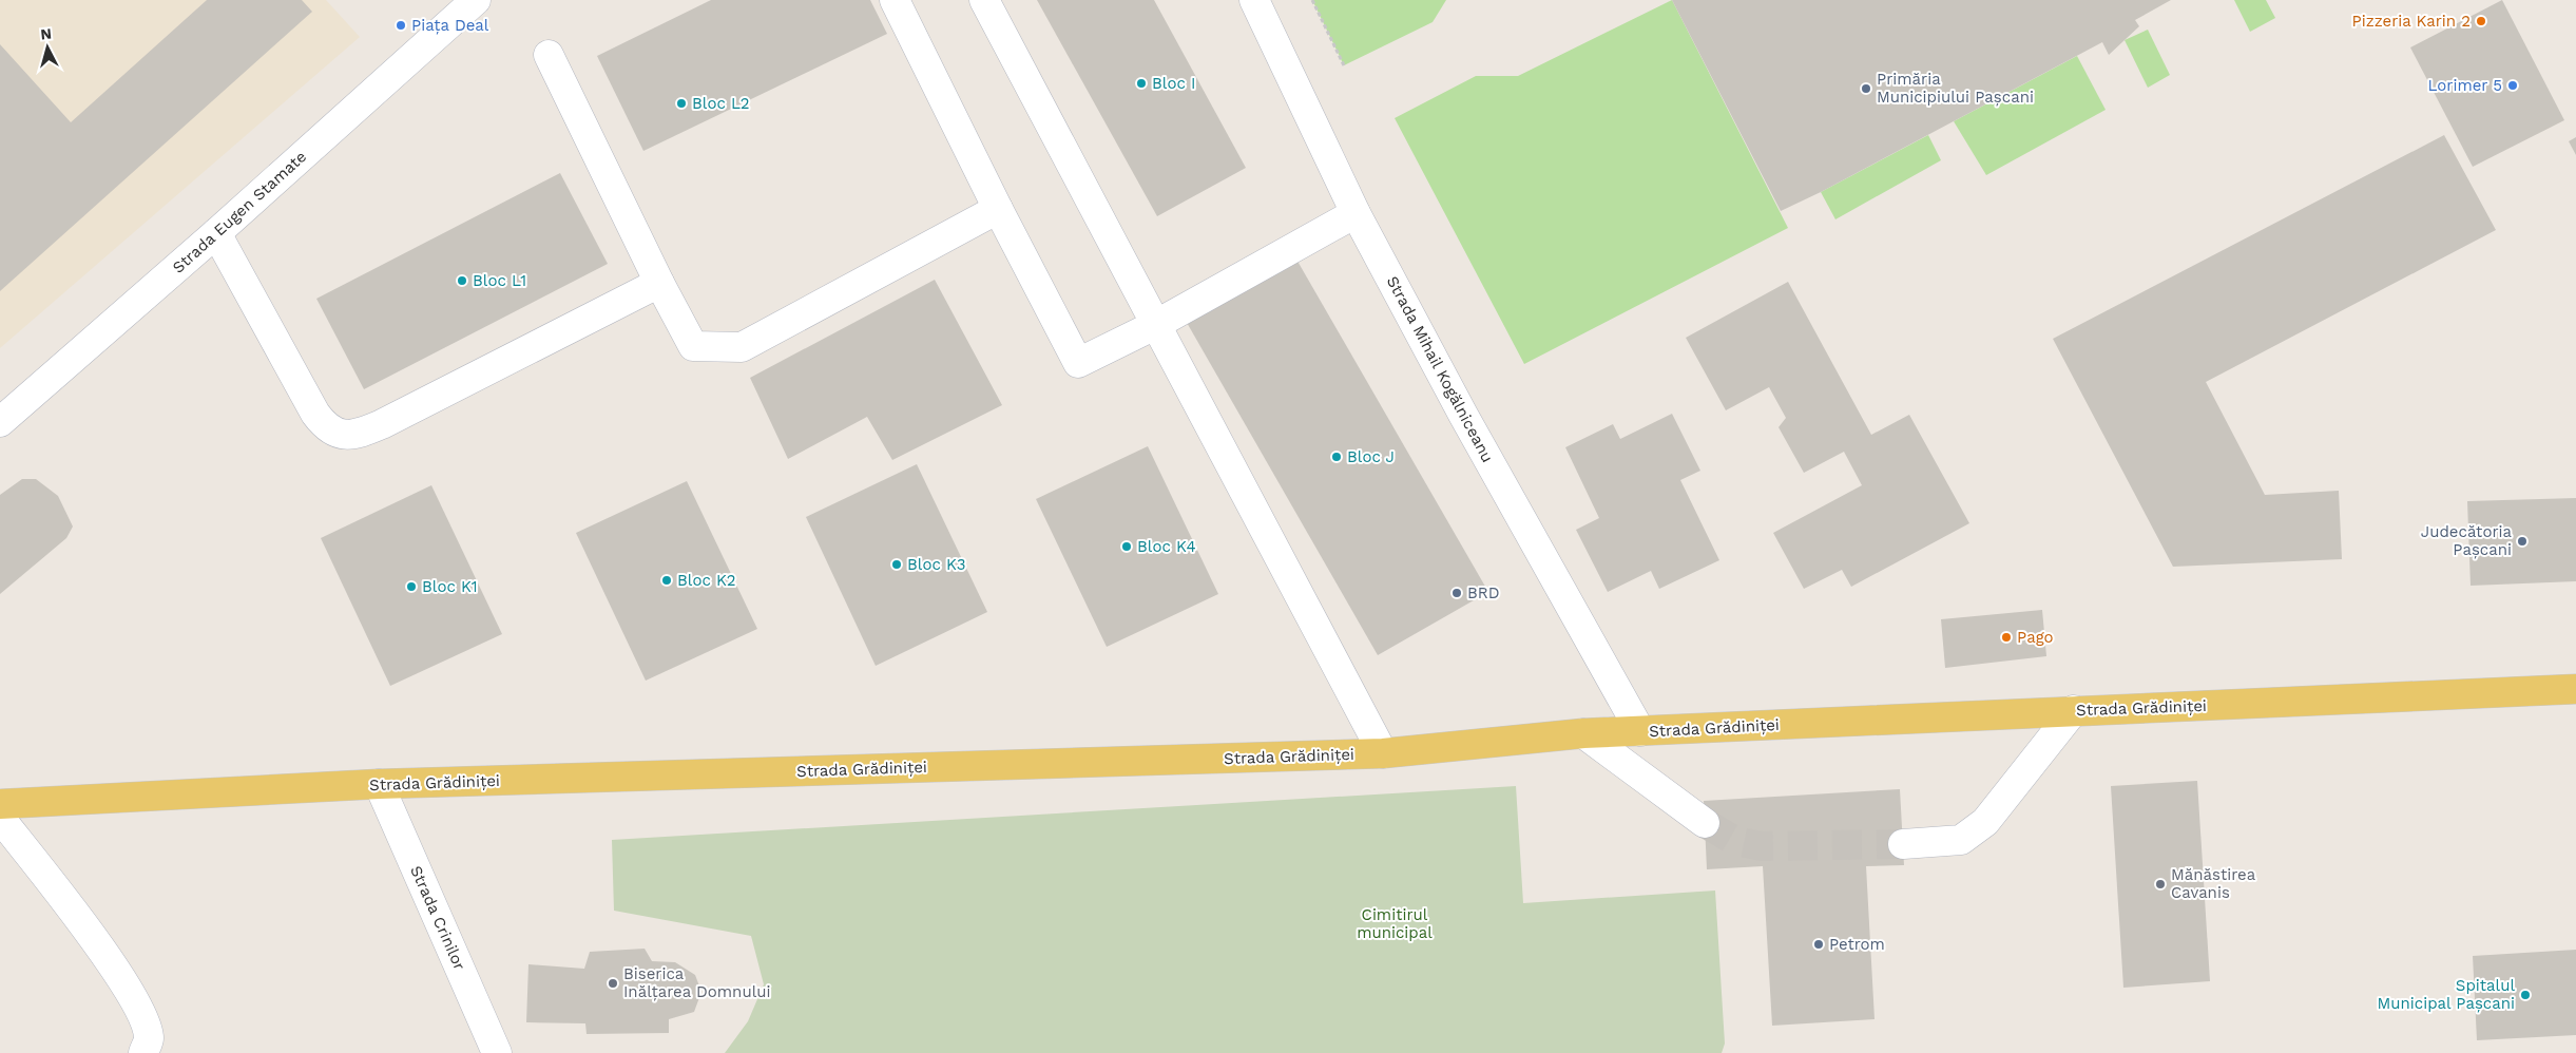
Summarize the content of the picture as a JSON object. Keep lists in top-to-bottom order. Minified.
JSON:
{"streets":{"main road":["Strada Grădiniței"],"street":["Strada Eugen Stamate","Strada Mihail Kogălniceanu","Strada Crinilor"]},"crossings":[["Strada Mihail Kogălniceanu","Strada Grădiniței"],["Strada Grădiniței","Strada Crinilor"]],"parks":["Cimitirul municipal"],"places":["Pizzeria Karin 2","Piața Deal","Bloc I","Lorimer 5","Primăria Municipiului Pașcani","Bloc L2","Bloc L1","Bloc J","Judecătoria Pașcani","Bloc K4","Bloc K3","Bloc K2","Bloc K1","BRD","Pago","Mănăstirea Cavanis","Petrom","Biserica Inălțarea Domnului","Spitalul Municipal Pașcani"],"north":"top"}
